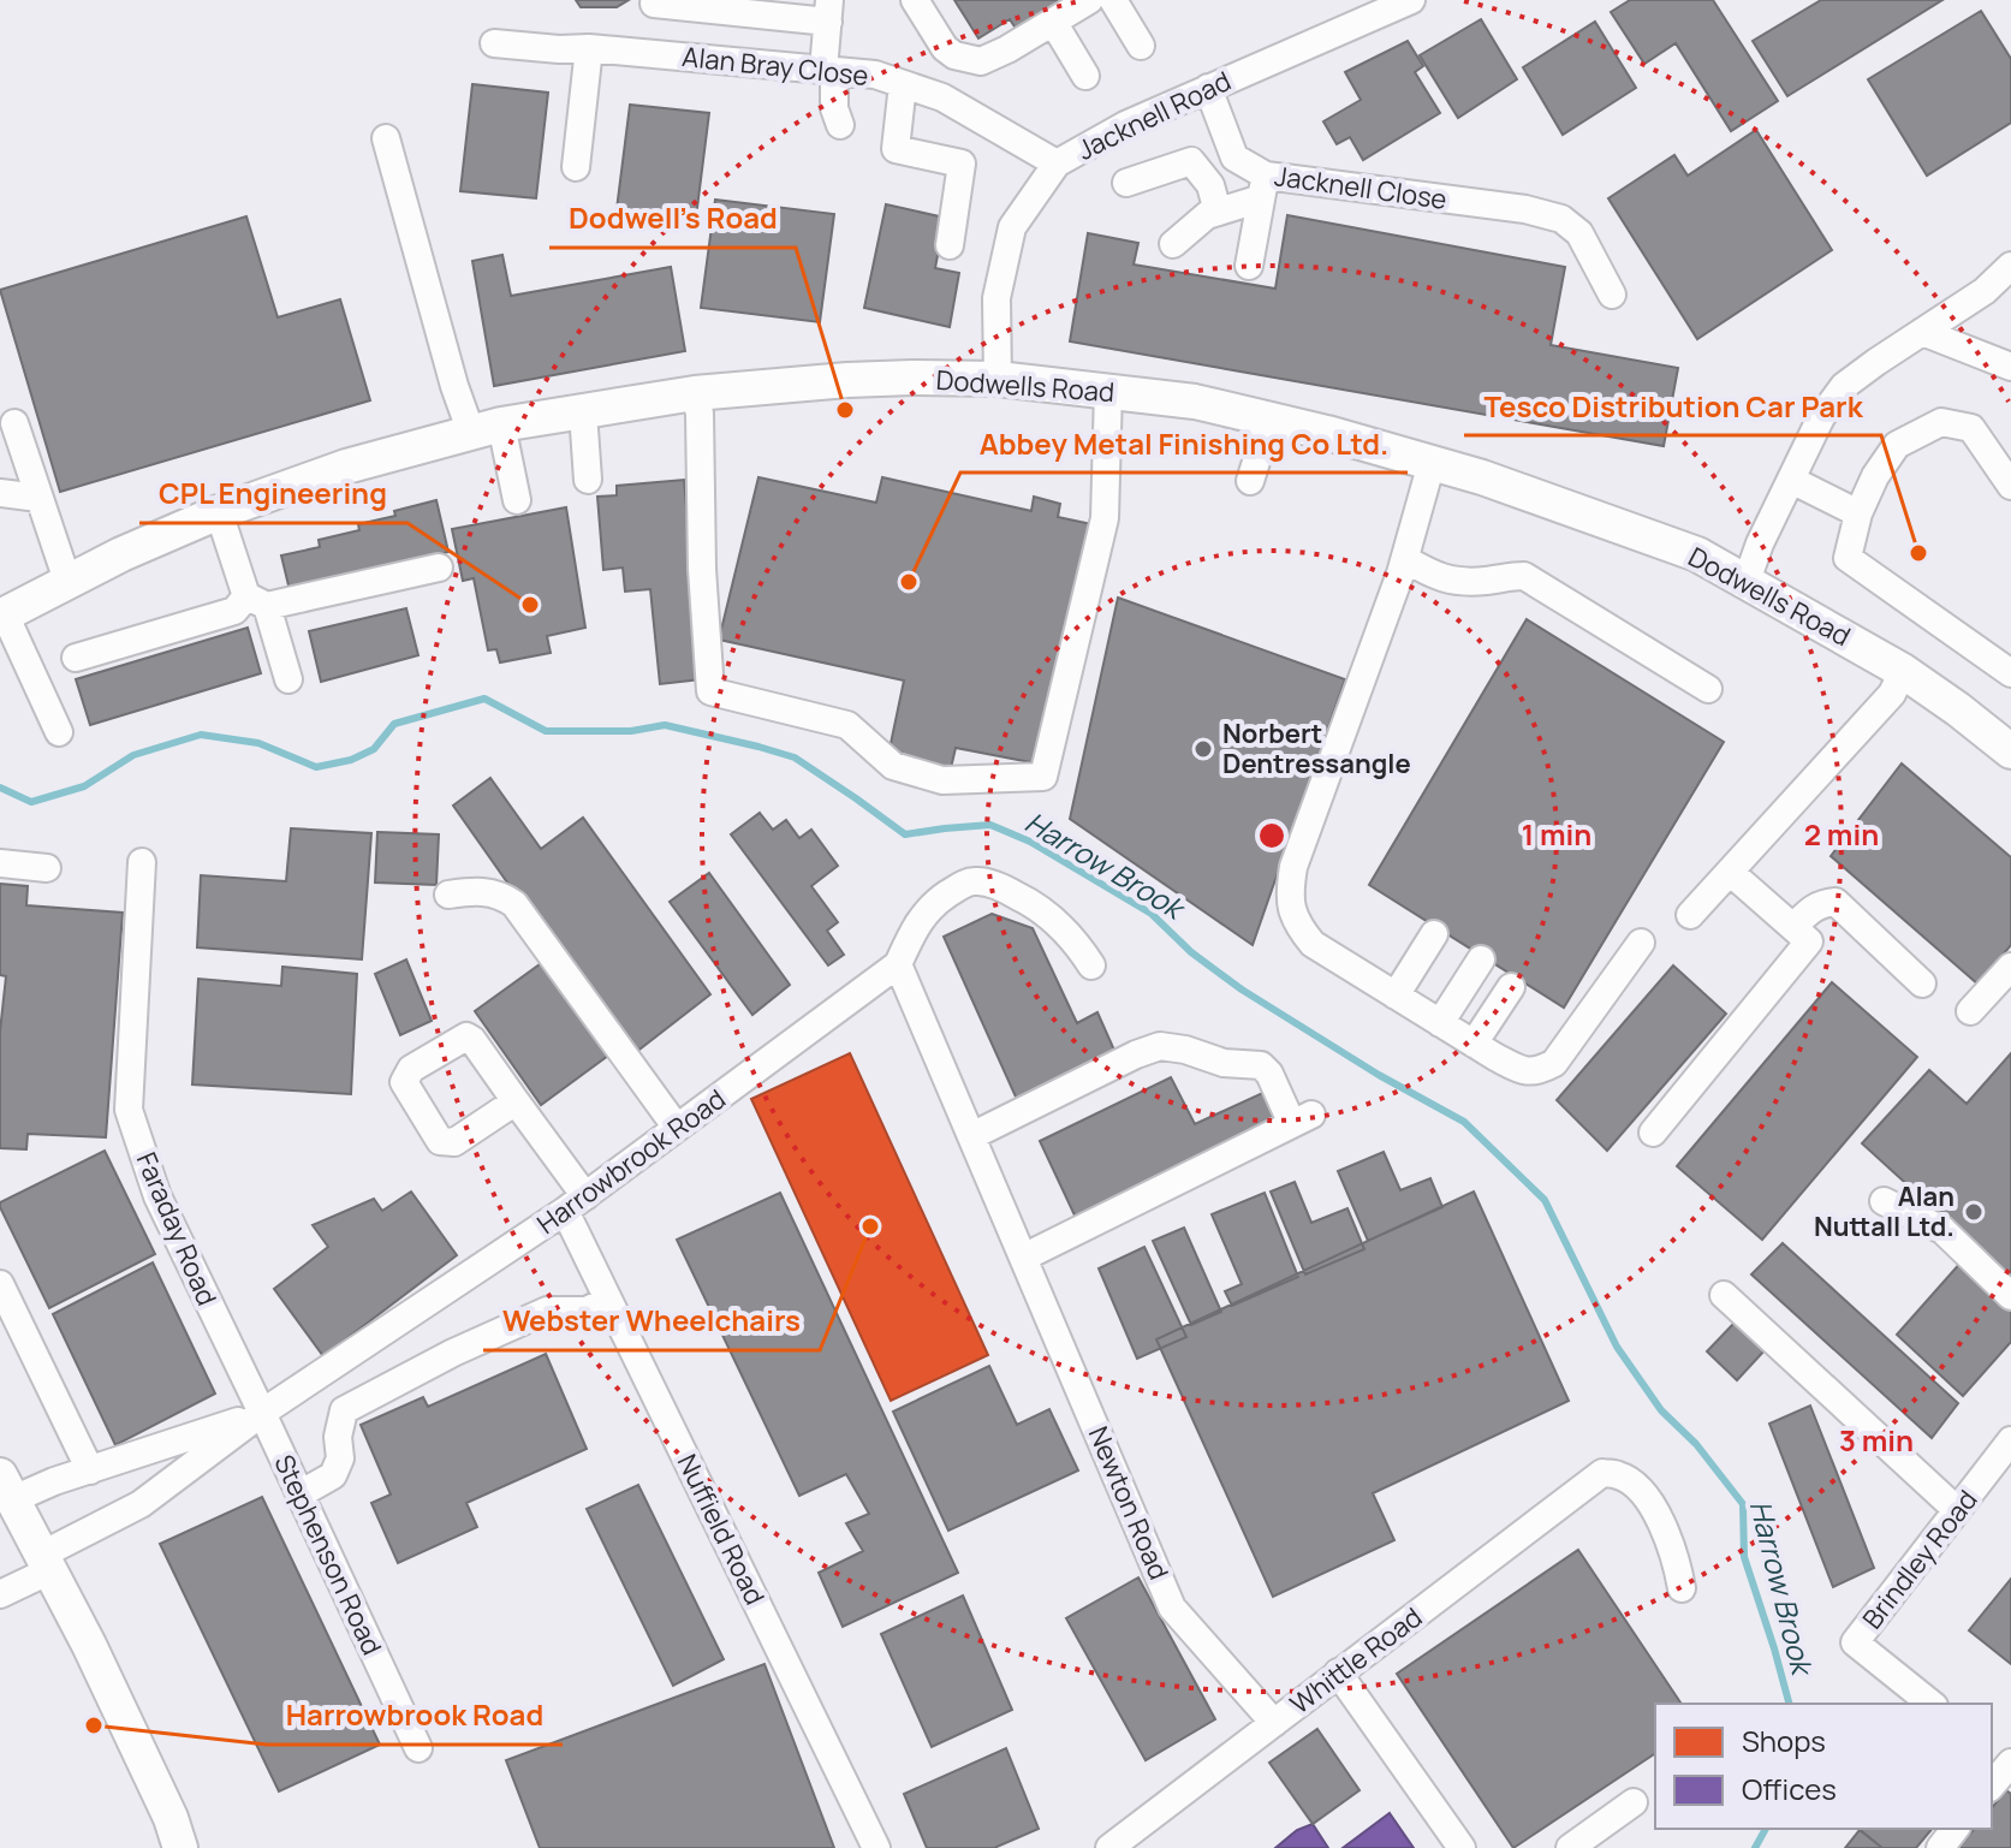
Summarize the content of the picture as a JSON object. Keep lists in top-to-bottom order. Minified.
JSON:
{"streets":{"main road":["Dodwells Road"],"street":["Alan Bray Close","Jacknell Road","Jacknell Close","Harrowbrook Road","Faraday Road","Newton Road","Nuffield Road","Stephenson Road","Brindley Road","Whittle Road"]},"crossings":[["Alan Bray Close","Jacknell Road"],["Jacknell Road","Jacknell Close"],["Jacknell Road","Dodwells Road"],["Harrowbrook Road","Faraday Road"],["Harrowbrook Road","Newton Road"],["Harrowbrook Road","Nuffield Road"],["Harrowbrook Road","Stephenson Road"],["Faraday Road","Stephenson Road"],["Newton Road","Whittle Road"]],"water":["Harrow Brook"],"places":["Dodwell's Road","Tesco Distribution Car Park","Abbey Metal Finishing Co Ltd.","CPL Engineering","Norbert Dentressangle","Alan Nuttall Ltd.","Webster Wheelchairs","Harrowbrook Road"],"legend":["Shops","Offices"],"rings":["1 min","2 min","3 min"]}
